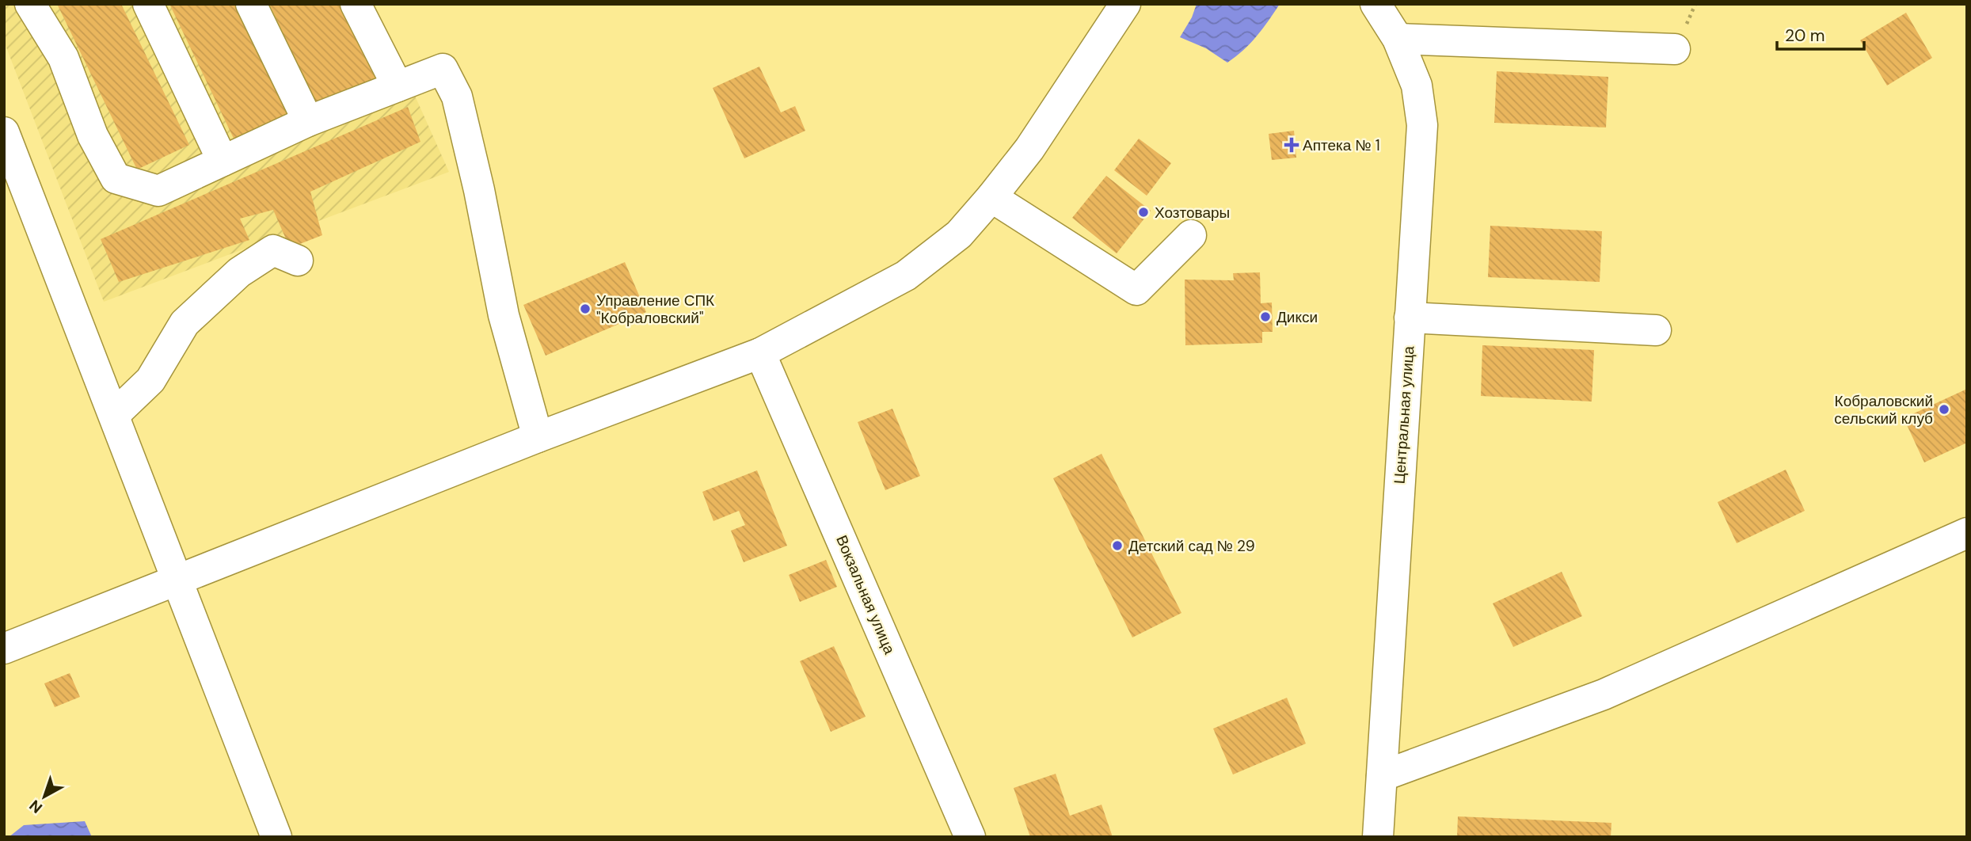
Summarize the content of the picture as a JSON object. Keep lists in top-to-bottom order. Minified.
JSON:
{"streets":{"street":["Центральная улица","Вокзальная улица"]},"places":{"health":["Аптека № 1"],"other":["Хозтовары","Управление СПК \"Кобраловский\"","Дикси","Кобраловский сельский клуб","Детский сад № 29"]},"scale_bar":"20 m","north":"bottom left"}
